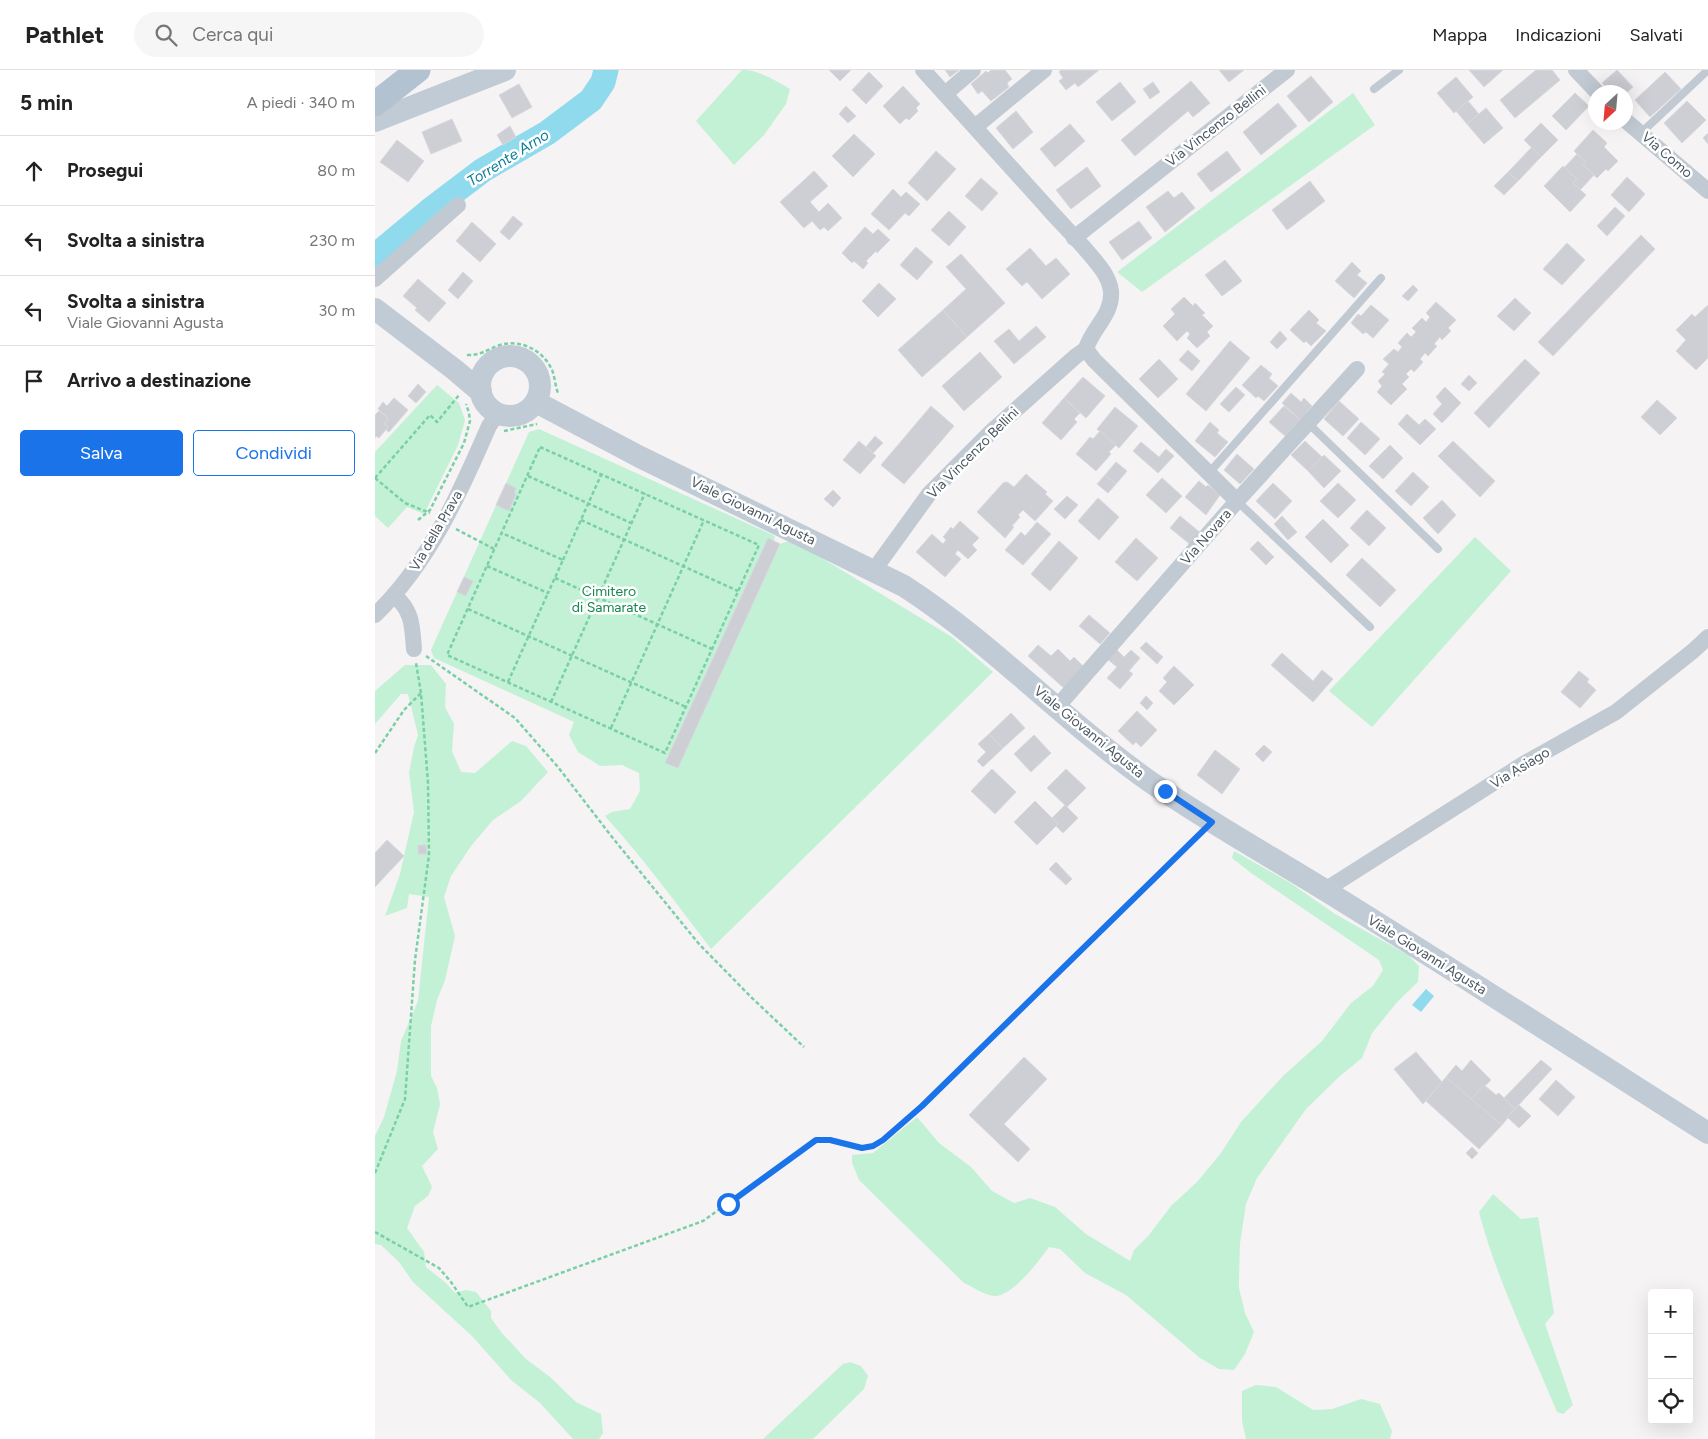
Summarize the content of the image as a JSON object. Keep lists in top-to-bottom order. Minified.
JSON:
{"streets":{"street":["Via Vincenzo Bellini","Via Como","Viale Giovanni Agusta","Via della Prava","Via Novara","Via Asiago"]},"crossings":[["Via Vincenzo Bellini","Viale Giovanni Agusta"],["Viale Giovanni Agusta","Via della Prava"],["Viale Giovanni Agusta","Via Novara"],["Viale Giovanni Agusta","Via Asiago"]],"water":["Torrente Arno"],"parks":["Cimitero di Samarate"],"north":"bottom left","page":{"header":"Pathlet","search":"Cerca qui","nav":["Mappa","Indicazioni","Salvati"],"heading":["5 min","A piedi · 340 m"],"list":[["Prosegui","80 m"],["Svolta a sinistra","230 m"],["Svolta a sinistra","Viale Giovanni Agusta","30 m"],"Arrivo a destinazione"],"buttons":["Salva","Condividi"],"map_buttons":["+","−"]}}
